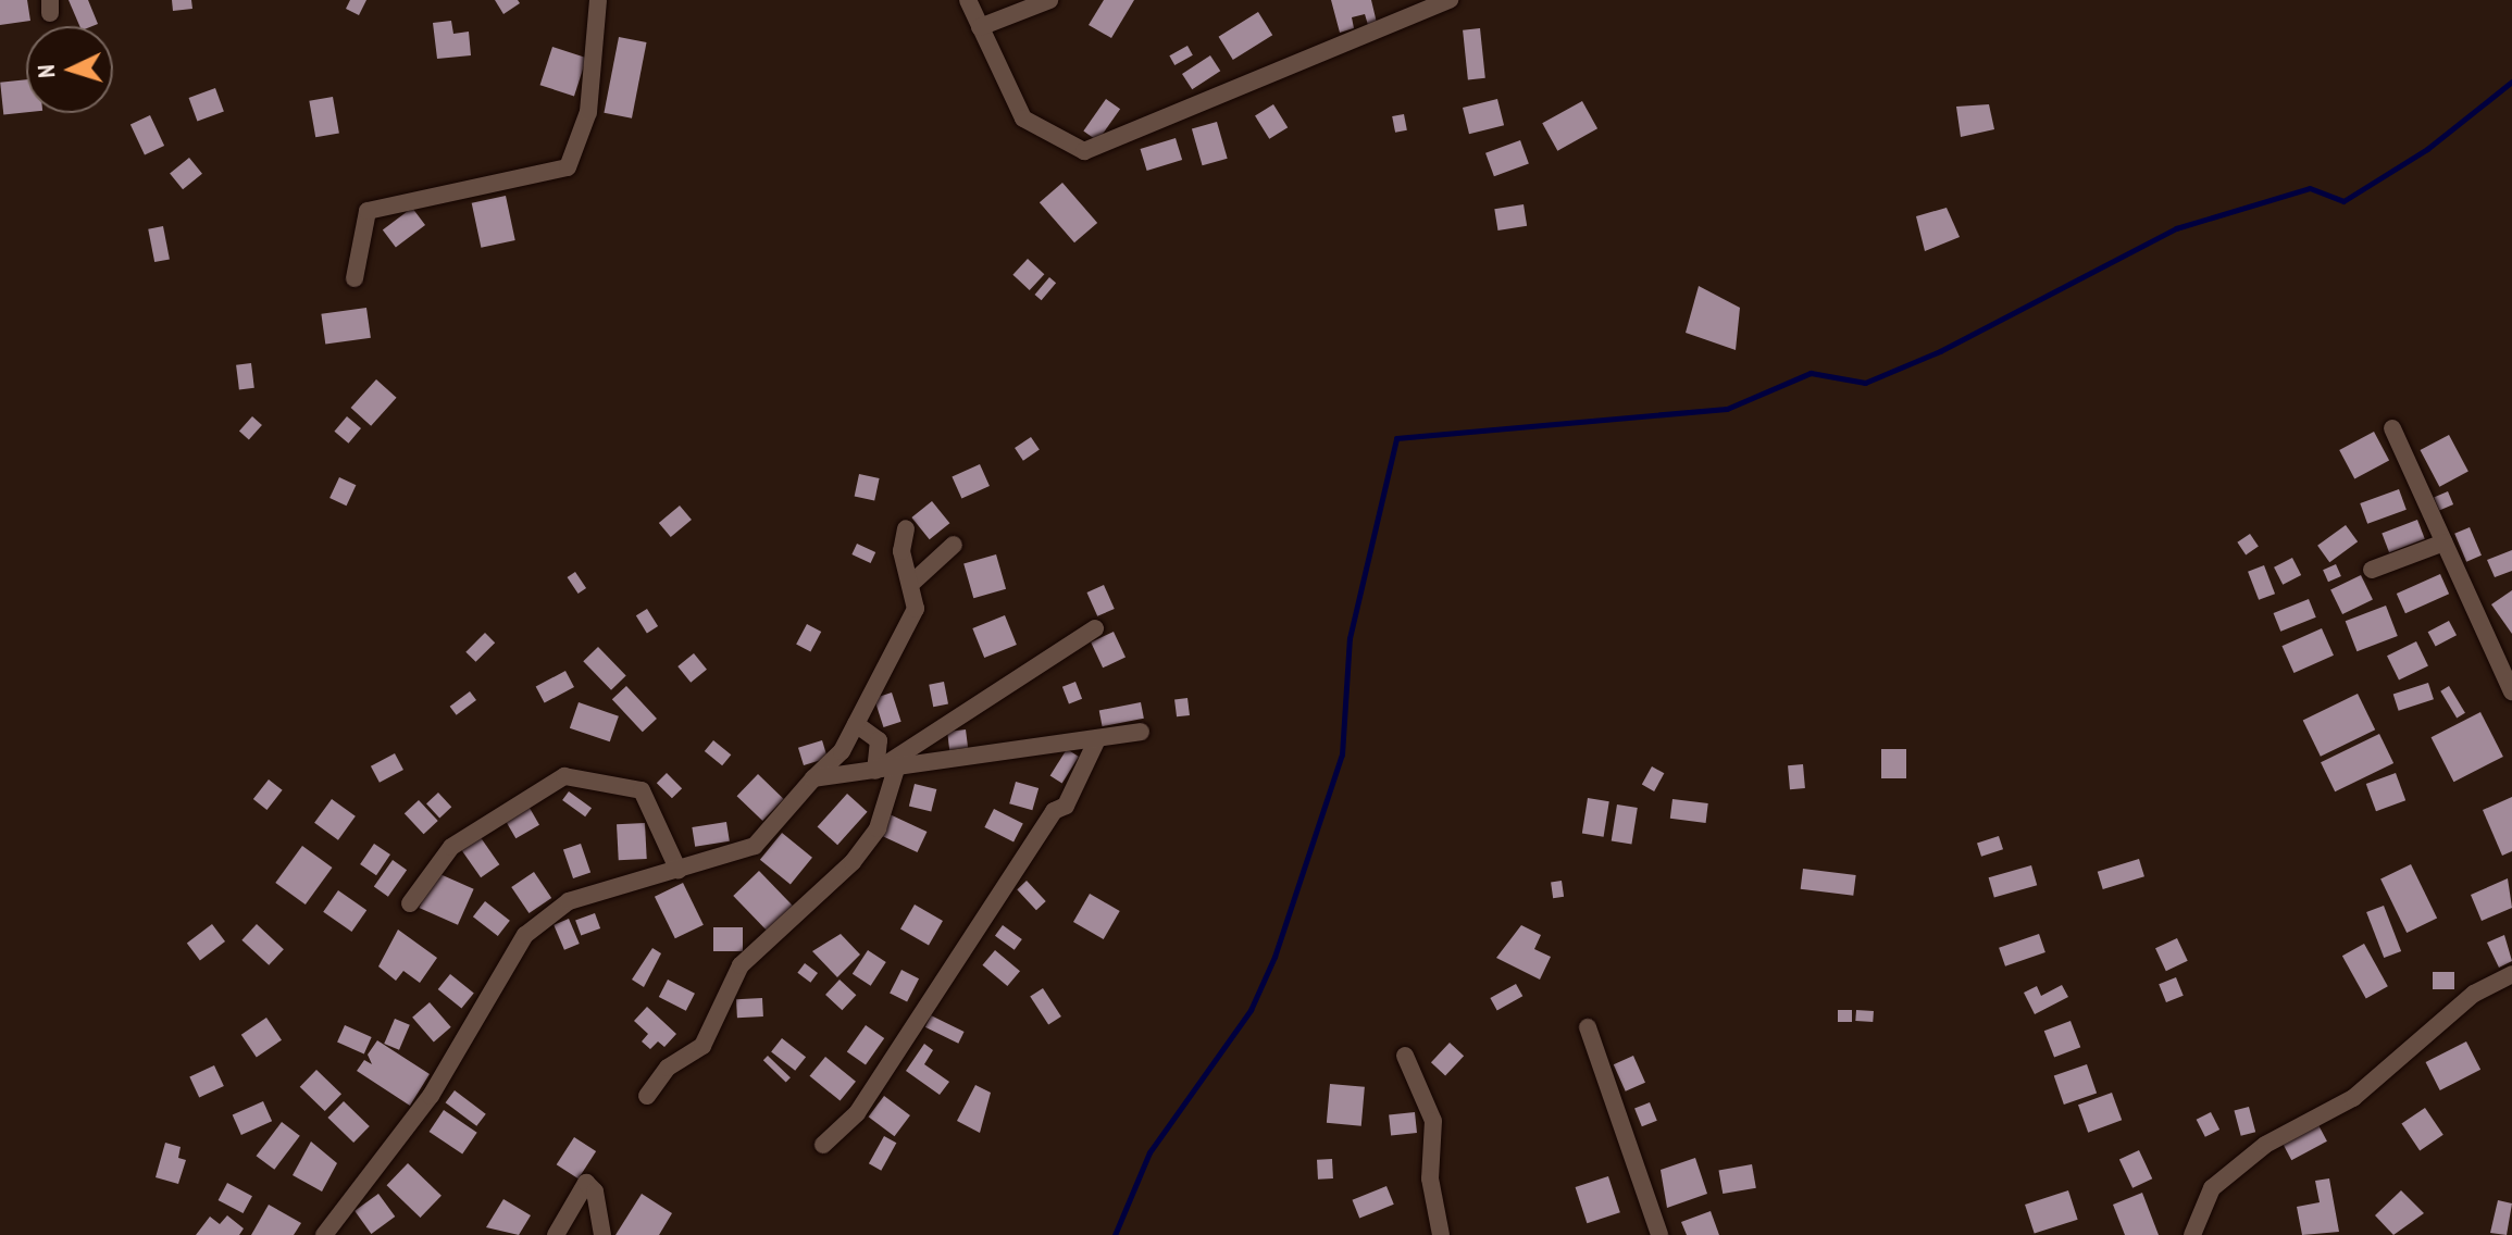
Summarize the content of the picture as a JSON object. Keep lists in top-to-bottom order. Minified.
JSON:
{"north":"left"}
